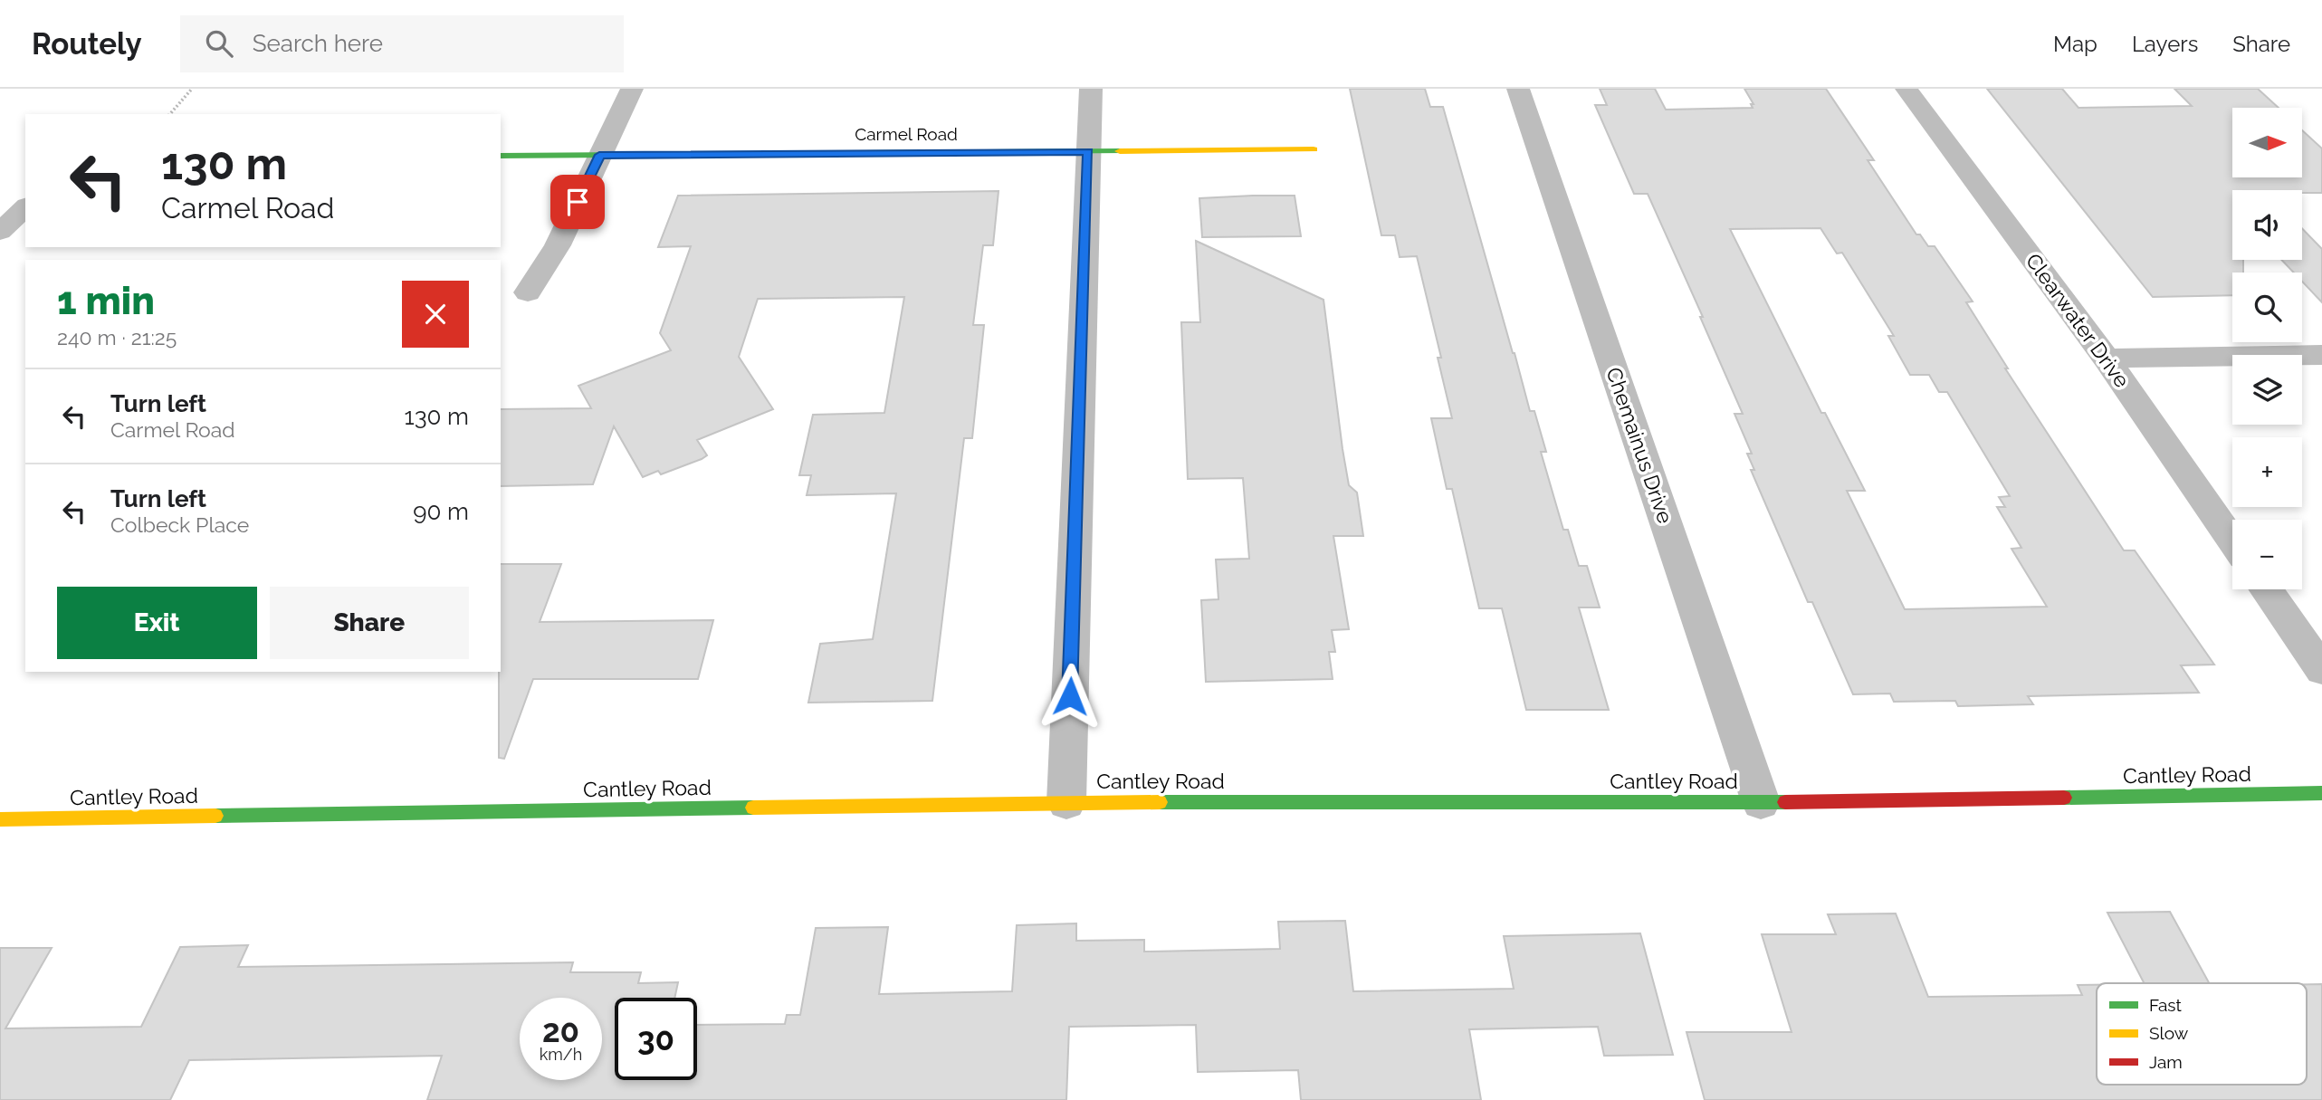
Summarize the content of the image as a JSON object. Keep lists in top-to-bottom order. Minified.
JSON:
{"streets":{"street":["Carmel Road","Clearwater Drive","Chemainus Drive","Cantley Road"]},"crossings":[["Chemainus Drive","Cantley Road"]],"legend":["Fast","Slow","Jam"],"north":"right","page":{"header":"Routely","search":"Search here","nav":["Map","Layers","Share"],"map_buttons":["+","−"],"turn":["130 m","Carmel Road"],"heading":["1 min","240 m · 21:25"],"list":[{"name":"Turn left","note":"Carmel Road","value":"130 m"},{"name":"Turn left","note":"Colbeck Place","value":"90 m"}],"buttons":["Exit","Share"],"speed":"20 km/h","limit":"30"}}
